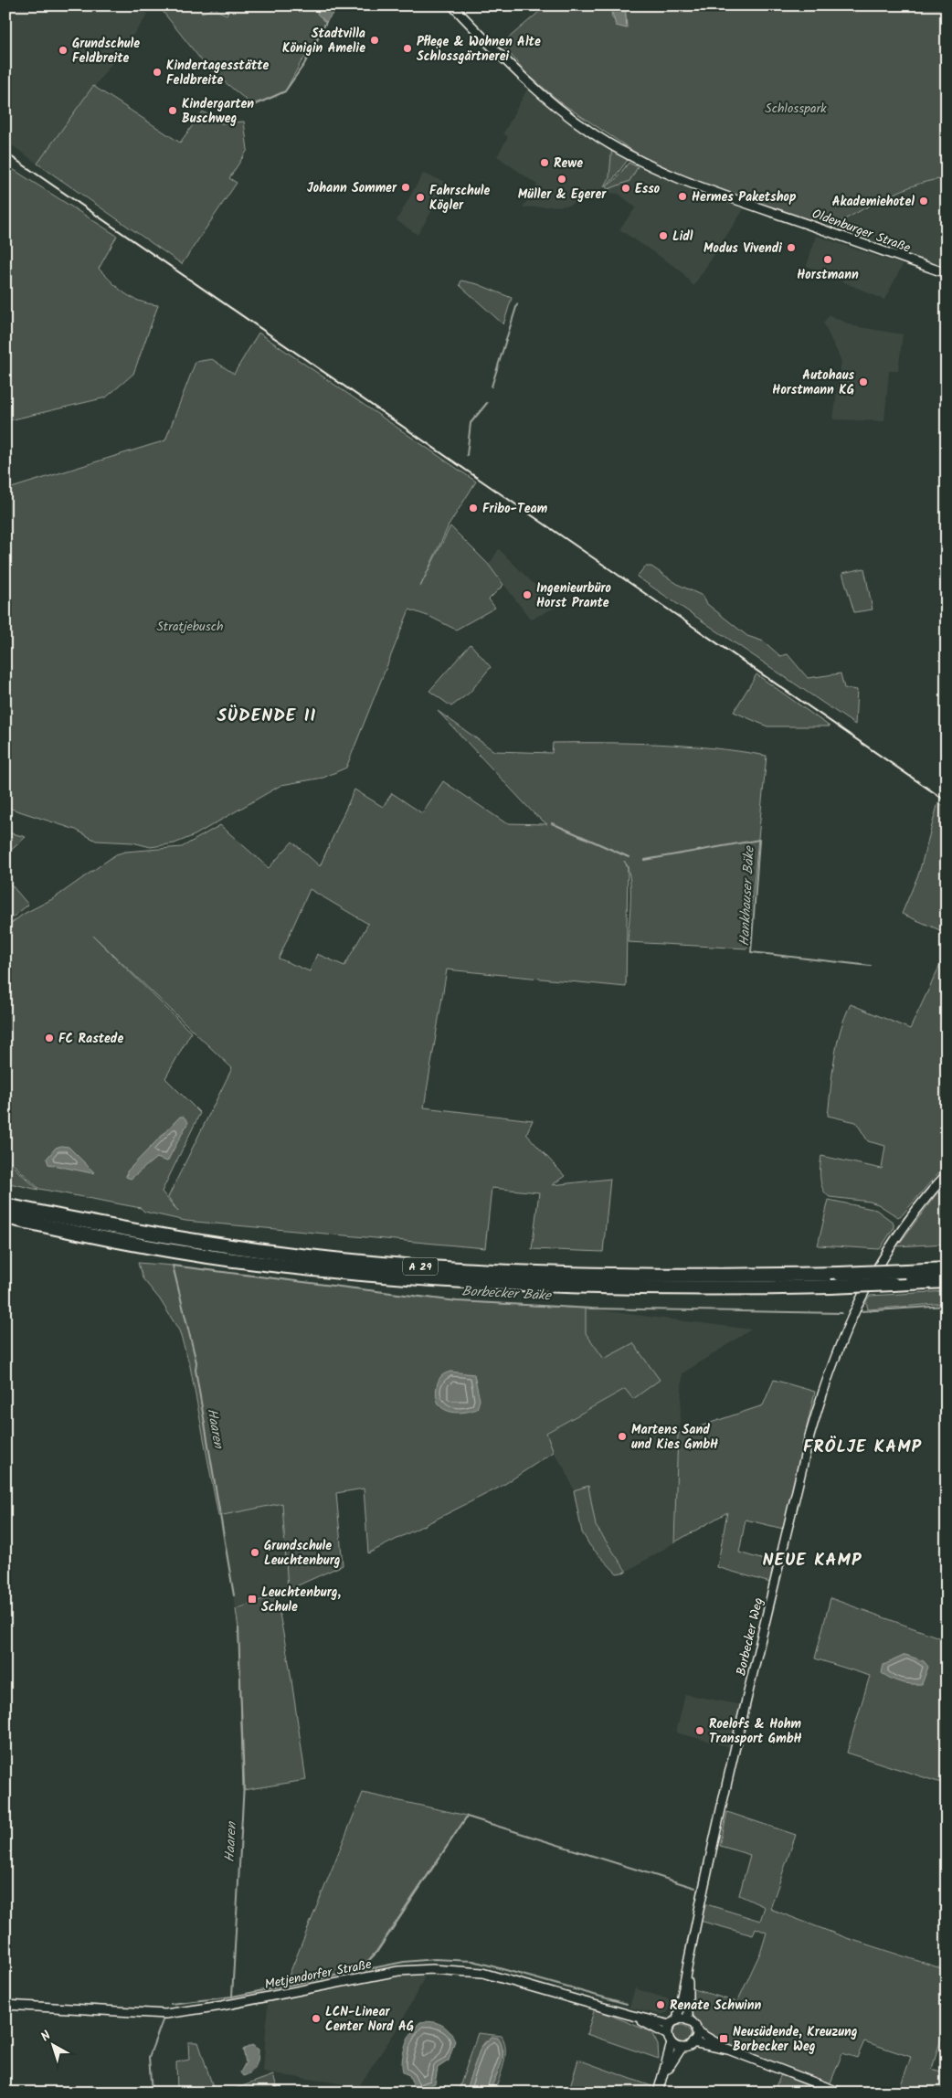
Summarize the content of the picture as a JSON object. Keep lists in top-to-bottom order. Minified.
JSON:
{"streets":{"highway":["A 29"],"street":["Oldenburger Straße","Borbecker Weg","Metjendorfer Straße"]},"crossings":[["Borbecker Weg","Metjendorfer Straße"]],"districts":["SÜDENDE II","FRÖLJE KAMP","NEUE KAMP"],"water":["Hankhauser Bäke","Borbecker Bäke","Haaren"],"parks":["Schlosspark","Stratjebusch"],"places":{"other":["Stadtvilla Königin Amelie","Pflege & Wohnen Alte Schlossgärtnerei","Grundschule Feldbreite","Kindertagesstätte Feldbreite","Kindergarten Buschweg","Rewe","Müller & Egerer","Johann Sommer","Esso","Hermes Paketshop","Fahrschule Kögler","Akademiehotel","Lidl","Modus Vivendi","Horstmann","Autohaus Horstmann KG","Fribo-Team","Ingenieurbüro Horst Prante","FC Rastede","Martens Sand und Kies GmbH","Grundschule Leuchtenburg","Roelofs & Hohm Transport GmbH","Renate Schwinn","LCN-Linear Center Nord AG"],"transit":["Leuchtenburg, Schule","Neusüdende, Kreuzung Borbecker Weg"]},"north":"top left"}
